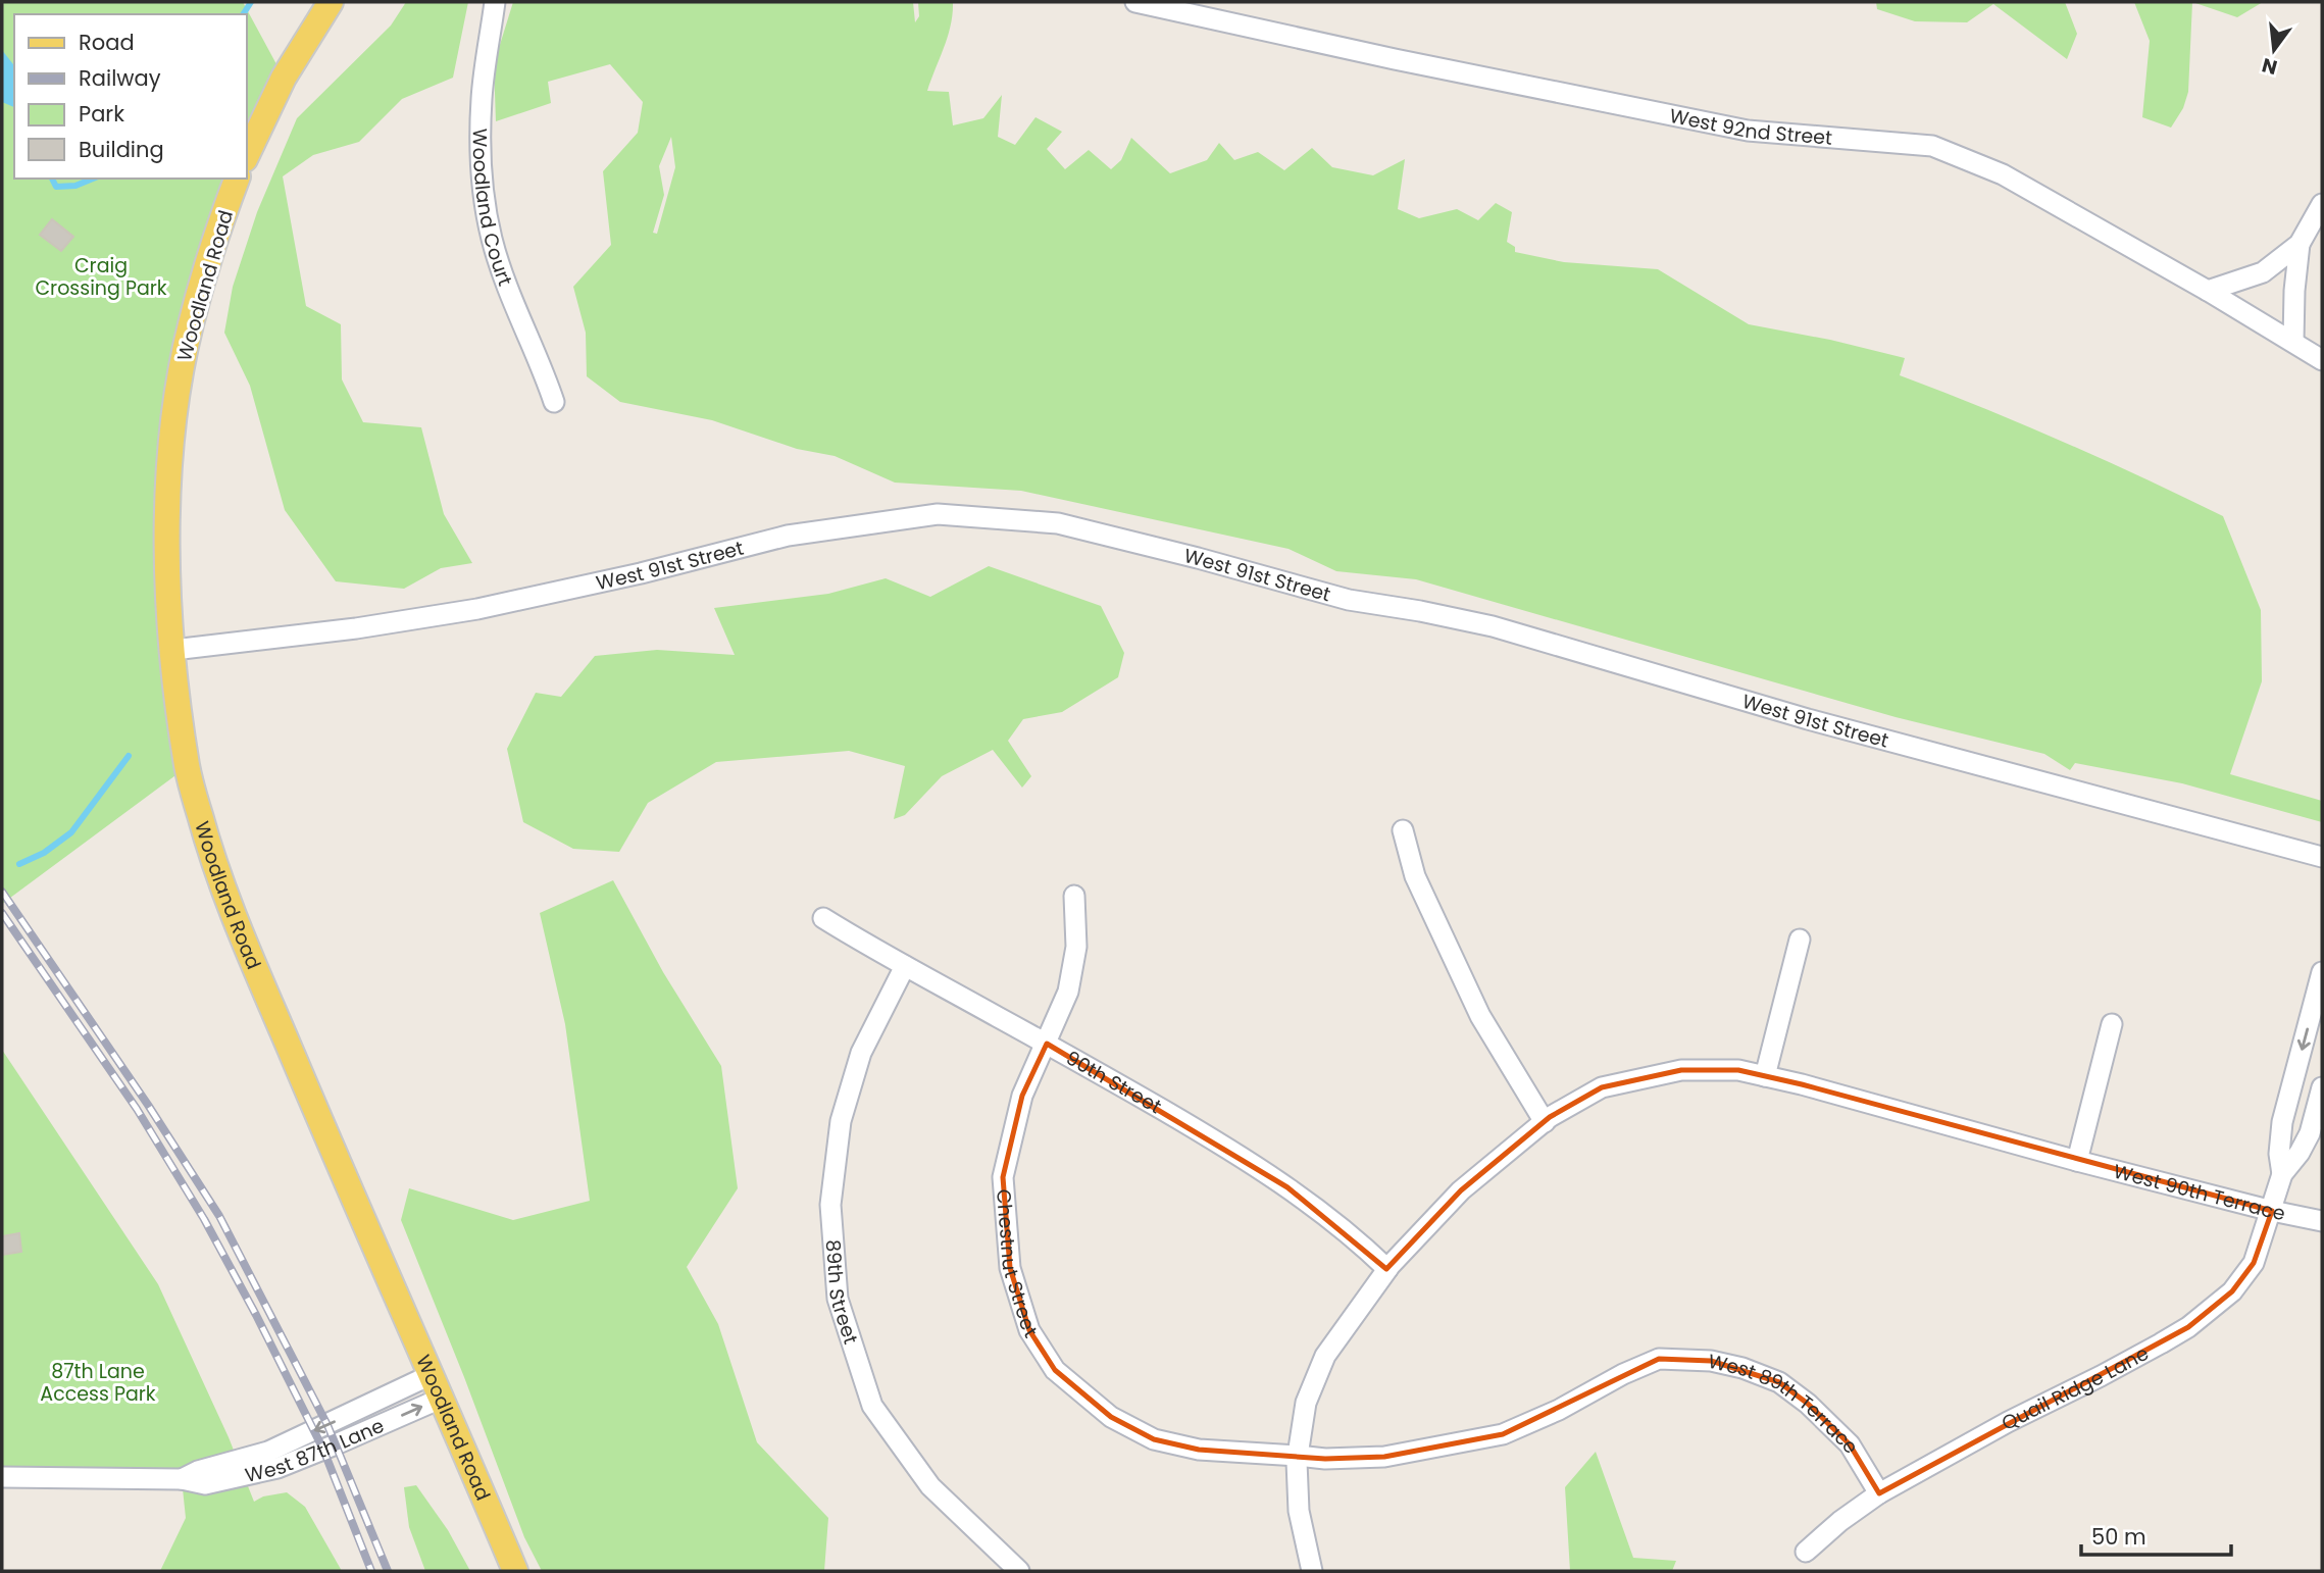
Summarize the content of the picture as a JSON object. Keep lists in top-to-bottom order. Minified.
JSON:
{"streets":{"main road":["Woodland Road"],"street":["West 92nd Street","Woodland Court","West 91st Street","90th Street","West 90th Terrace","Chestnut Street","89th Street","Quail Ridge Lane","West 89th Terrace","West 87th Lane"]},"crossings":[["Woodland Road","West 91st Street"],["Woodland Road","West 87th Lane"],["90th Street","West 90th Terrace"],["90th Street","Chestnut Street"],["90th Street","89th Street"],["West 90th Terrace","Chestnut Street"],["West 90th Terrace","Quail Ridge Lane"],["Chestnut Street","West 89th Terrace"],["Quail Ridge Lane","West 89th Terrace"]],"parks":["Craig Crossing Park","87th Lane Access Park"],"legend":["Road","Railway","Park","Building"],"scale_bar":"50 m","north":"bottom"}
